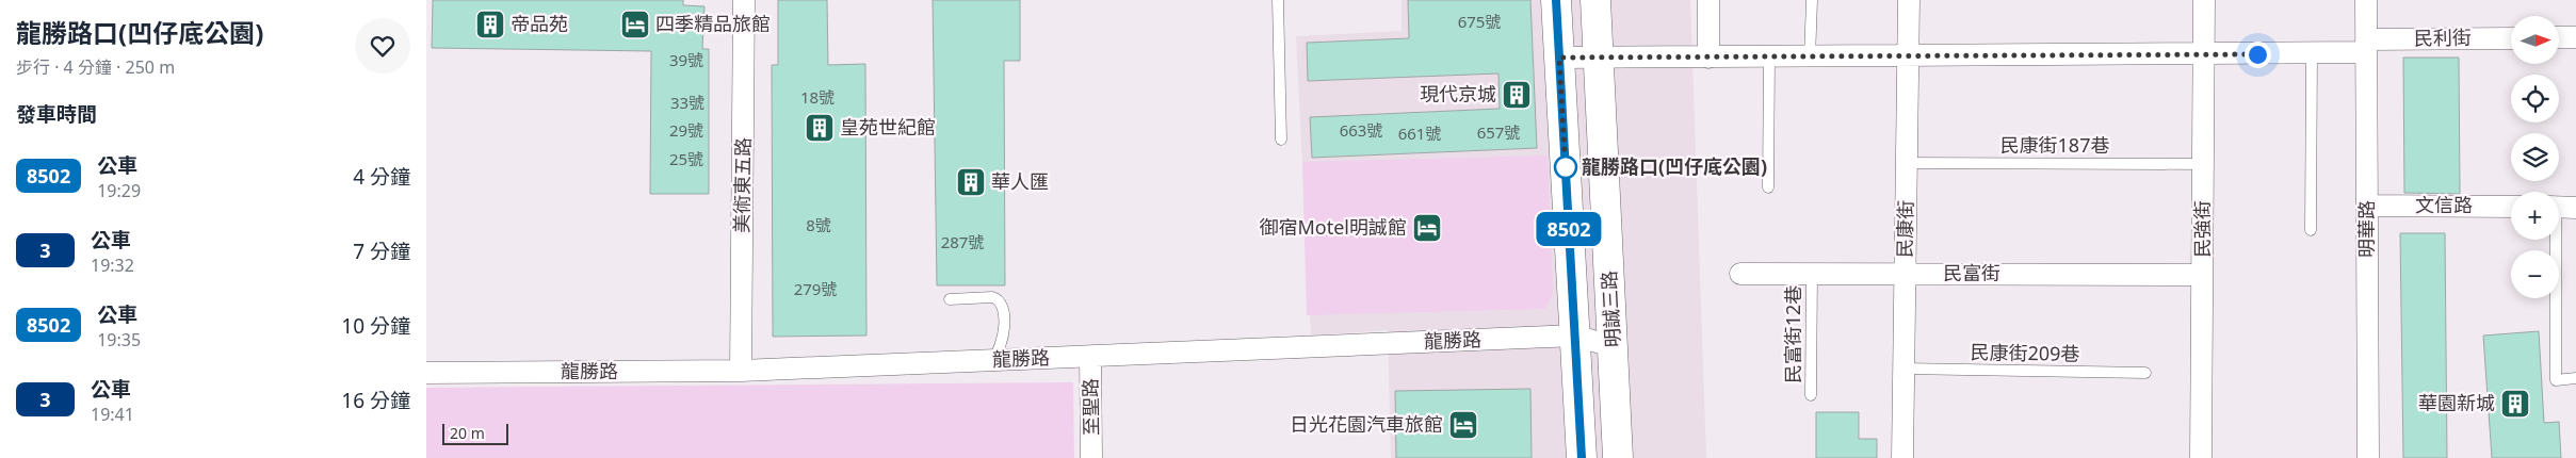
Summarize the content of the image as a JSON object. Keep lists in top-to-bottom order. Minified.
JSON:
{"streets":{"street":["民利街","美術東五路","文信路","民康街","民強街","明華路","民富街","明誠三路","龍勝路","至聖路"],"lane":["民康街187巷","民富街12巷","民康街209巷"]},"crossings":[["民利街","民康街"],["民利街","民強街"],["民利街","明華路"],["民利街","明誠三路"],["民康街187巷","民康街"],["民康街187巷","民強街"],["美術東五路","龍勝路"],["文信路","明華路"],["民康街","民富街"],["民康街","民康街209巷"],["民強街","民富街"],["民富街","民富街12巷"],["明誠三路","龍勝路"],["龍勝路","至聖路"]],"places":{"building":["帝品苑","現代京城","皇苑世紀館","華人匯","華園新城"],"hotel":["四季精品旅館","御宿Motel明誠館","日光花園汽車旅館"],"other":["龍勝路口(凹仔底公園)"]},"lines":["bus line 8502"],"house_numbers":["675號","39號","18號","33號","29號","663號","657號","661號","25號","8號","287號","279號"],"scale_bar":"20 m","north":"right","page":{"heading":[["龍勝路口(凹仔底公園)","步行 · 4 分鐘 · 250 m"],"發車時間"],"on_map":"8502","map_buttons":["+","−"],"list":[{"mark":"8502","name":"公車","note":"19:29","value":"4 分鐘"},{"mark":"3","name":"公車","note":"19:32","value":"7 分鐘"},{"mark":"8502","name":"公車","note":"19:35","value":"10 分鐘"},{"mark":"3","name":"公車","note":"19:41","value":"16 分鐘"}],"scale":"20 m"}}
